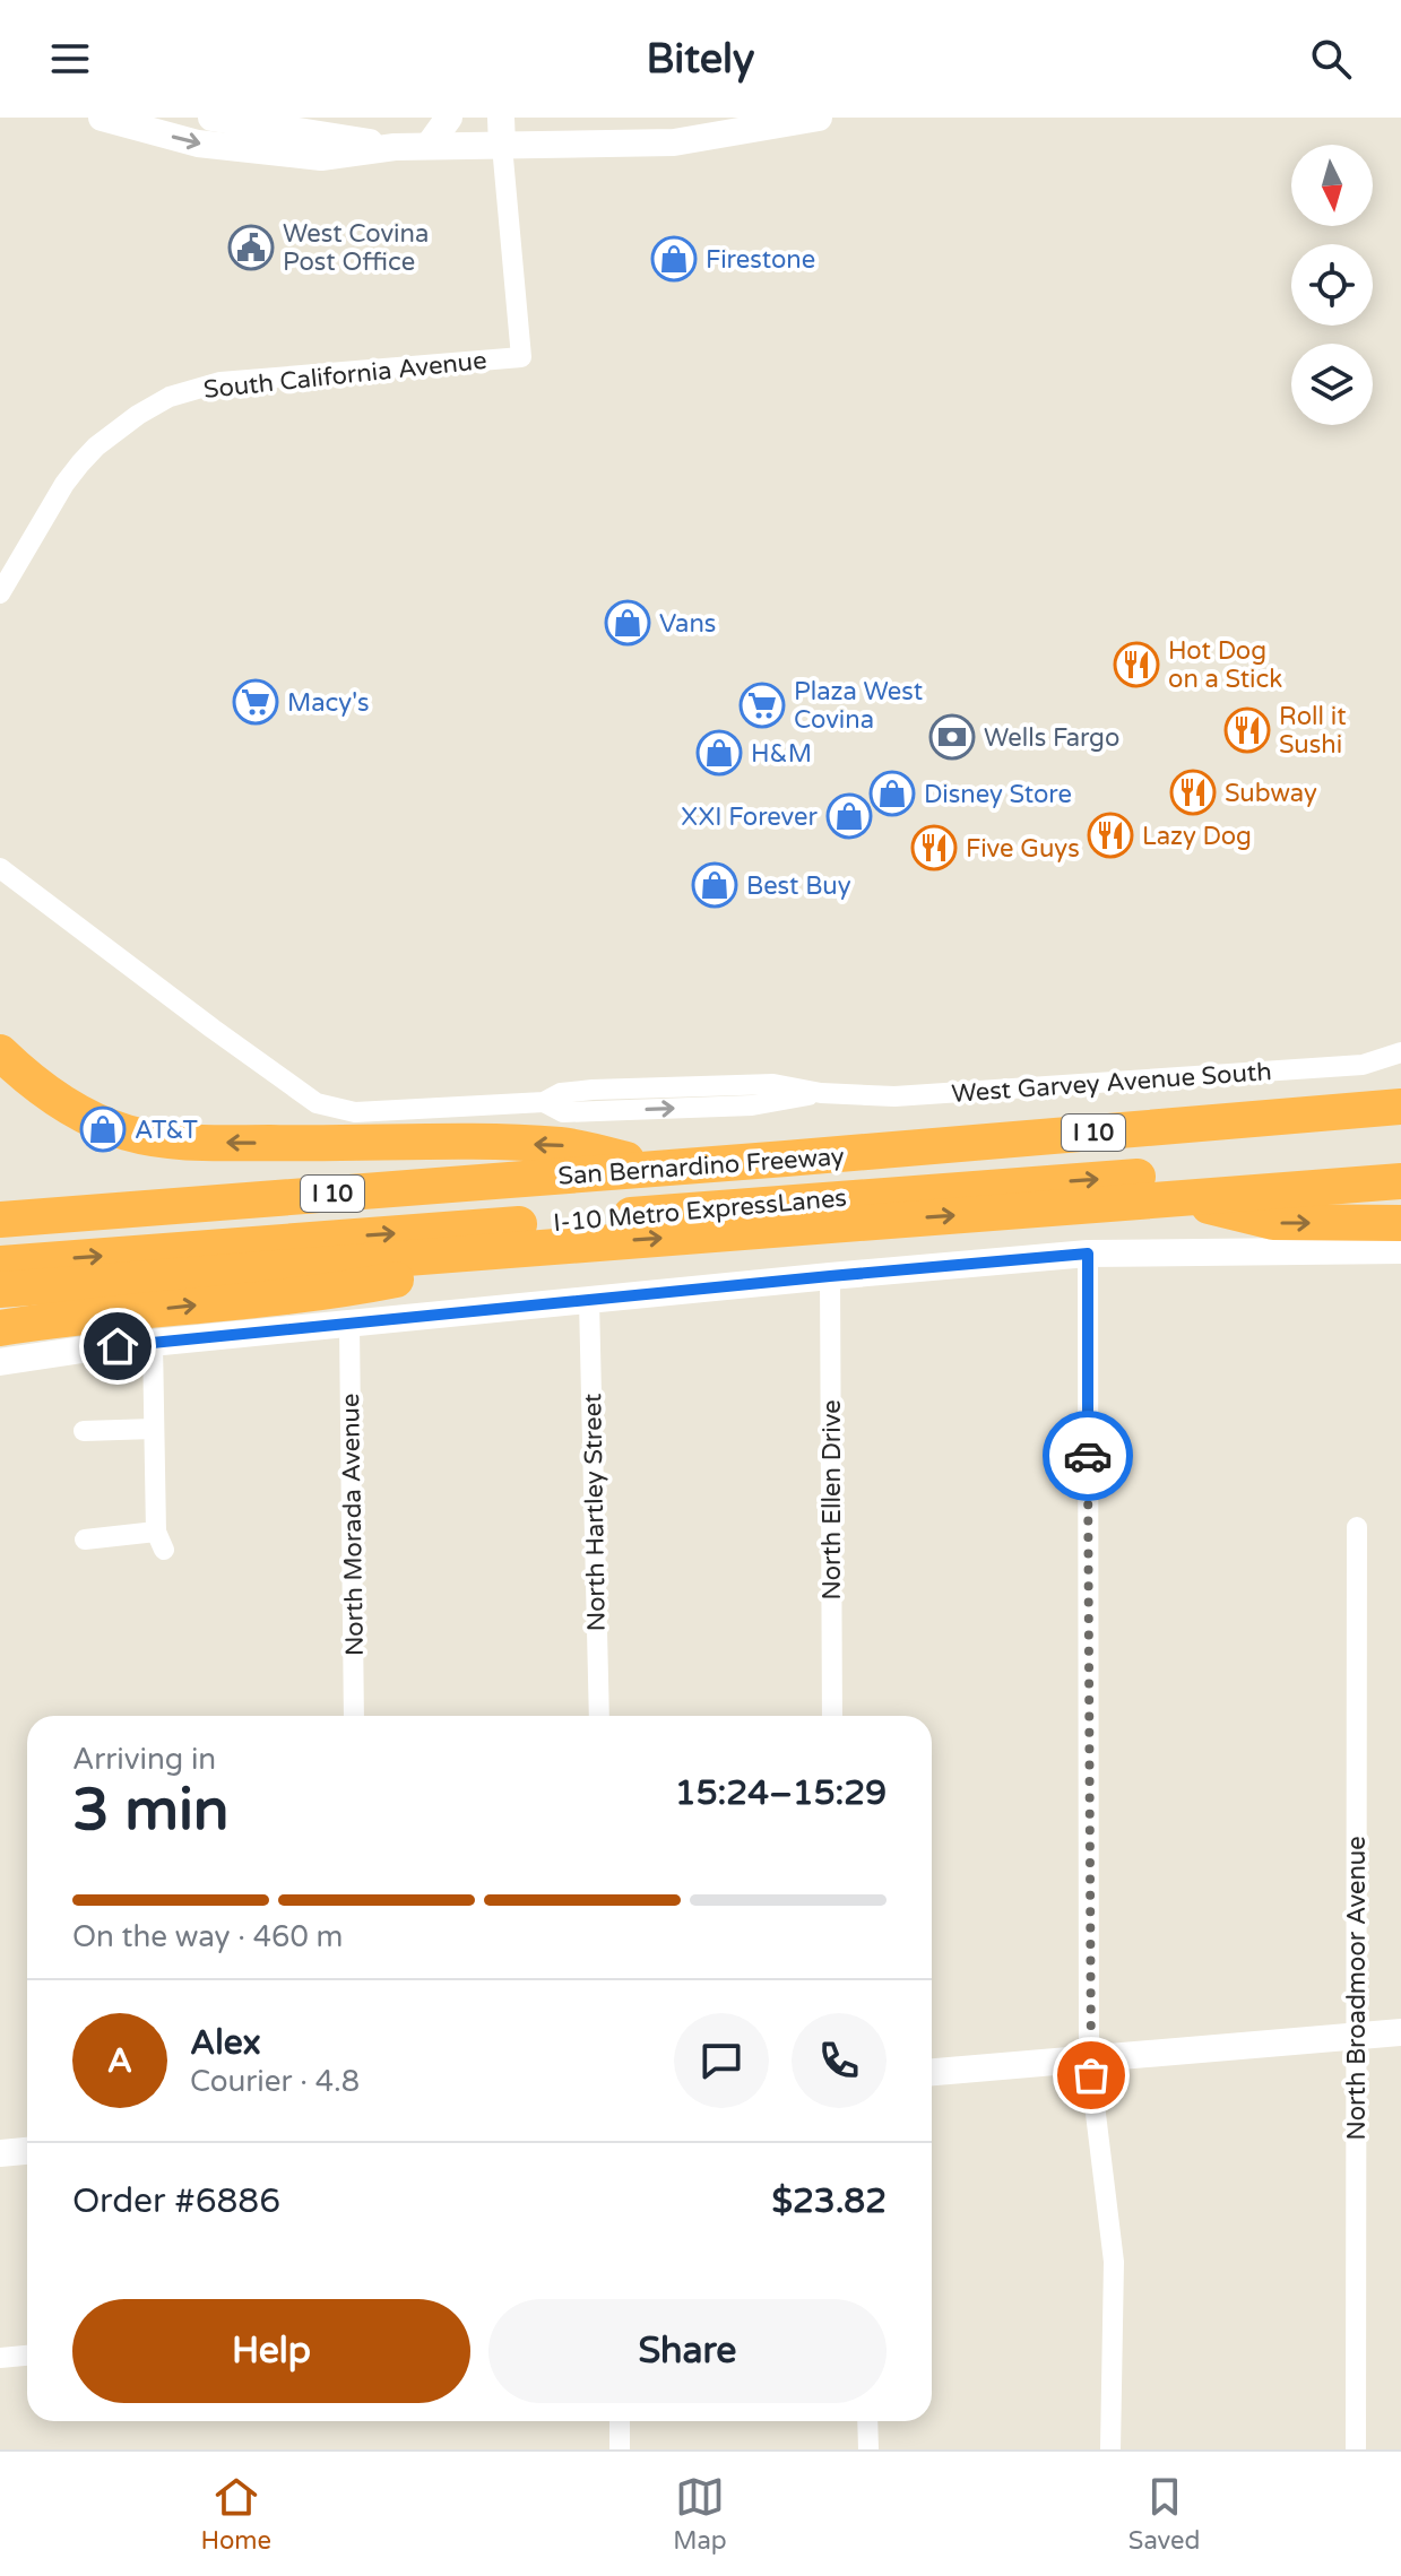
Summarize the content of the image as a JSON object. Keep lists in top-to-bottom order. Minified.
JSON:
{"streets":{"highway":["I 10","San Bernardino Freeway","I-10 Metro ExpressLanes"],"street":["South California Avenue","West Garvey Avenue South","North Ellen Drive","North Hartley Street","North Morada Avenue","North Broadmoor Avenue"]},"places":{"public building":["West Covina Post Office"],"shop":["Firestone","Vans","H&M","Disney Store","XXI Forever","Best Buy","AT&T"],"restaurant":["Hot Dog on a Stick","Roll it Sushi","Subway","Lazy Dog","Five Guys"],"supermarket":["Macy's","Plaza West Covina"],"bank":["Wells Fargo"]},"north":"bottom","page":{"header":"Bitely","heading":["3 min","Arriving in","15:24–15:29"],"panel":["Alex","Courier · 4.8","Order #6886","$23.82"],"bar":"On the way · 460 m","round":"A","buttons":["Help","Share"],"tabs":["Home","Map","Saved"]}}
